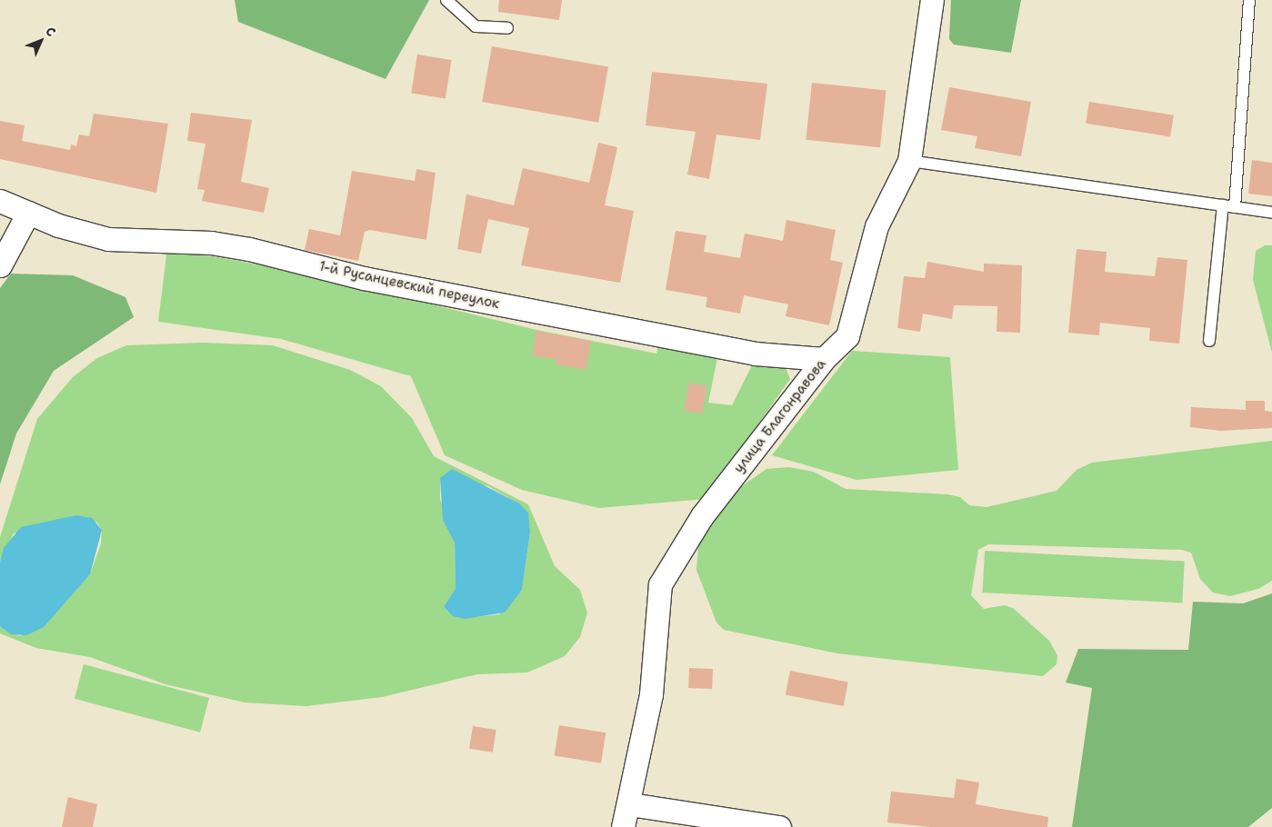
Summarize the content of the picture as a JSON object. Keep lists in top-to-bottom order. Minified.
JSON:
{"streets":{"street":["1-й Русанцевский переулок","улица Благонравова"]},"crossings":[["1-й Русанцевский переулок","улица Благонравова"]],"north":"top right"}
